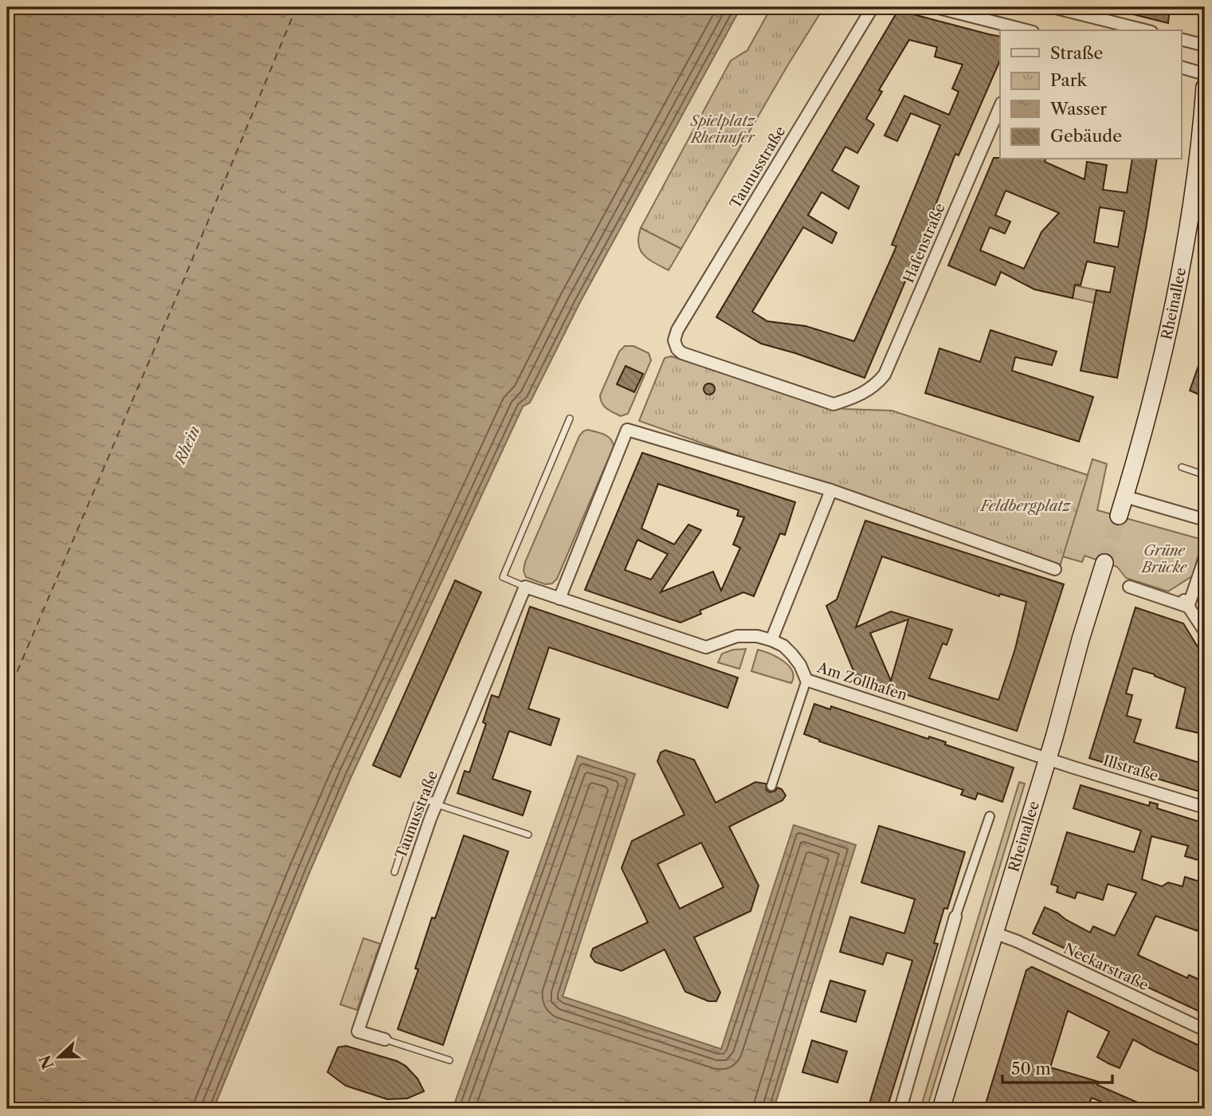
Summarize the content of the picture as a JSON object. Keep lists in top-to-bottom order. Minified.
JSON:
{"streets":{"main road":["Rheinallee"],"street":["Taunusstraße","Hafenstraße","Am Zollhafen","Illstraße","Neckarstraße"]},"crossings":[["Taunusstraße","Hafenstraße"],["Taunusstraße","Am Zollhafen"],["Rheinallee","Am Zollhafen"],["Rheinallee","Illstraße"],["Rheinallee","Neckarstraße"],["Am Zollhafen","Illstraße"]],"water":["Rhein"],"parks":["Spielplatz Rheinufer","Feldbergplatz","Grüne Brücke"],"legend":["Straße","Park","Wasser","Gebäude"],"scale_bar":"50 m","north":"left"}
